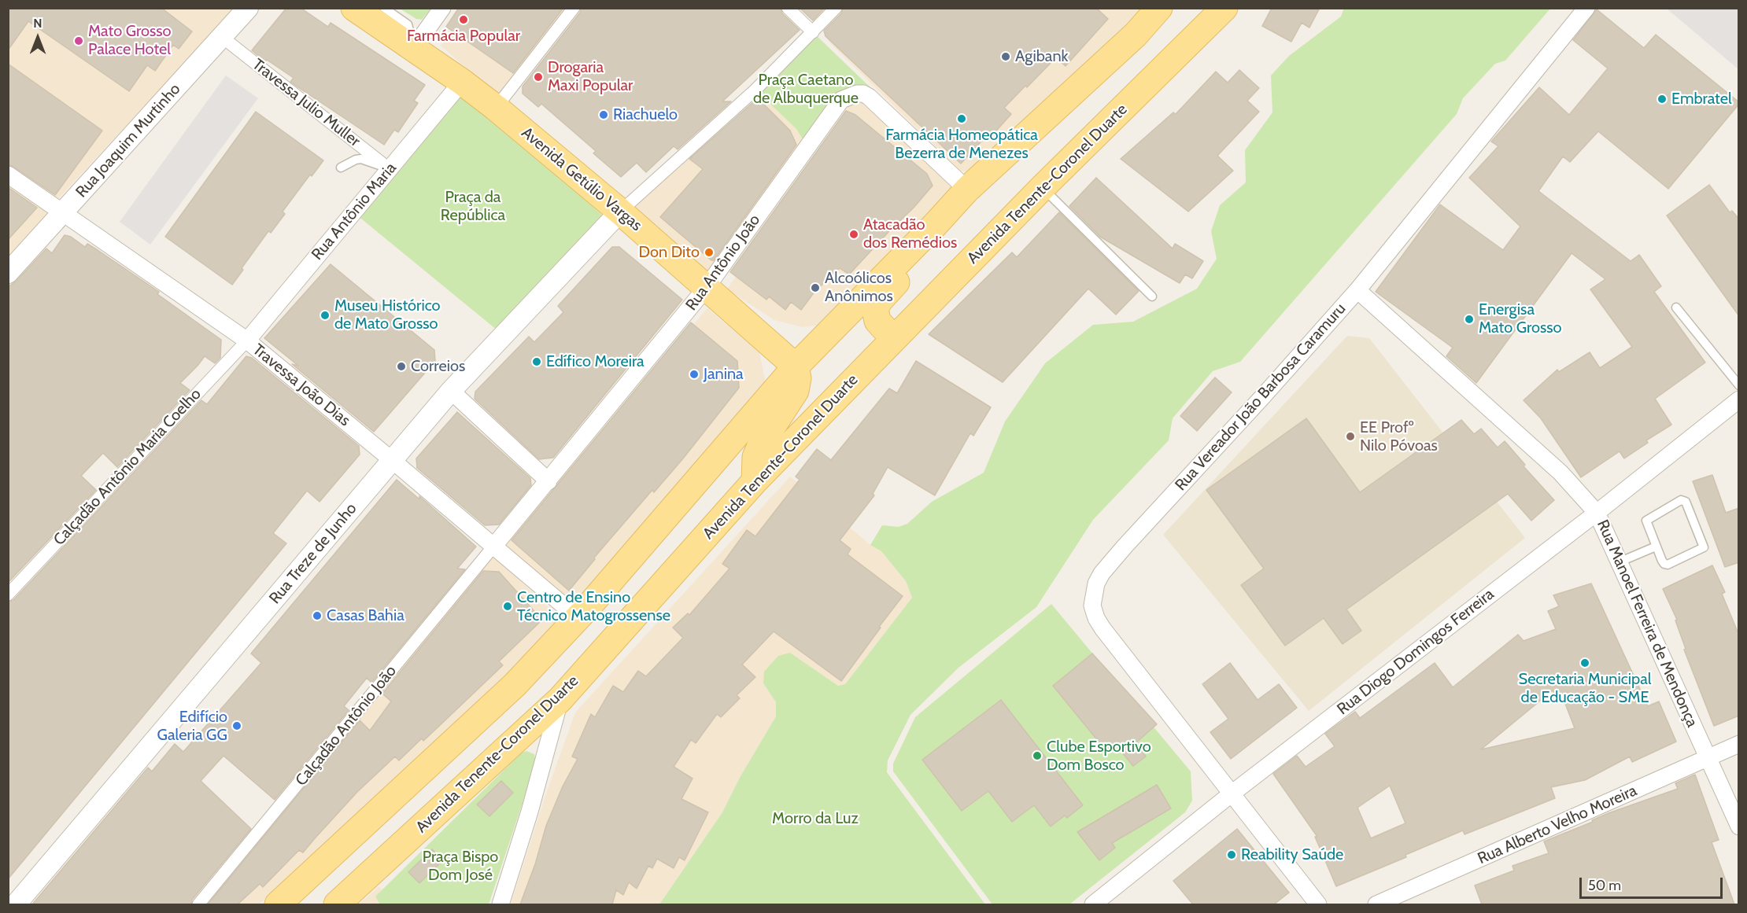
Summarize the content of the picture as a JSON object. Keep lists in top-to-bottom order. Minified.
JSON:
{"streets":{"main road":["Avenida Getúlio Vargas","Avenida Tenente-Coronel Duarte"],"street":["Travessa Julio Muller","Rua Joaquim Murtinho","Rua Antônio Maria","Rua Antônio João","Travessa João Dias","Rua Vereador João Barbosa Caramuru","Calçadão Antônio Maria Coelho","Rua Treze de Junho","Rua Manoel Ferreira de Mendonça","Rua Diogo Domingos Ferreira","Calçadão Antônio João","Rua Alberto Velho Moreira"]},"crossings":[["Travessa Julio Muller","Rua Joaquim Murtinho"],["Travessa Julio Muller","Rua Antônio Maria"],["Rua Joaquim Murtinho","Travessa João Dias"],["Avenida Getúlio Vargas","Rua Antônio Maria"],["Avenida Getúlio Vargas","Rua Antônio João"],["Avenida Getúlio Vargas","Rua Treze de Junho"],["Rua Antônio Maria","Travessa João Dias"],["Rua Antônio Maria","Calçadão Antônio Maria Coelho"],["Rua Antônio João","Travessa João Dias"],["Rua Antônio João","Calçadão Antônio João"],["Travessa João Dias","Calçadão Antônio Maria Coelho"],["Travessa João Dias","Rua Treze de Junho"],["Travessa João Dias","Calçadão Antônio João"],["Rua Vereador João Barbosa Caramuru","Rua Manoel Ferreira de Mendonça"],["Rua Vereador João Barbosa Caramuru","Rua Diogo Domingos Ferreira"],["Rua Manoel Ferreira de Mendonça","Rua Diogo Domingos Ferreira"],["Rua Manoel Ferreira de Mendonça","Rua Alberto Velho Moreira"]],"parks":["Praça Caetano de Albuquerque","Praça da República","Morro da Luz","Praça Bispo Dom José"],"places":["Farmácia Popular","Mato Grosso Palace Hotel","Agibank","Drogaria Maxi Popular","Embratel","Riachuelo","Farmácia Homeopática Bezerra de Menezes","Atacadão dos Remédios","Don Dito","Alcoólicos Anônimos","Museu Histórico de Mato Grosso","Energisa Mato Grosso","Edífico Moreira","Correios","Janina","EE Profº Nilo Póvoas","Centro de Ensino Técnico Matogrossense","Casas Bahia","Secretaria Municipal de Educação - SME","Edifício Galeria GG","Clube Esportivo Dom Bosco","Reability Saúde"],"scale_bar":"50 m","north":"top"}
